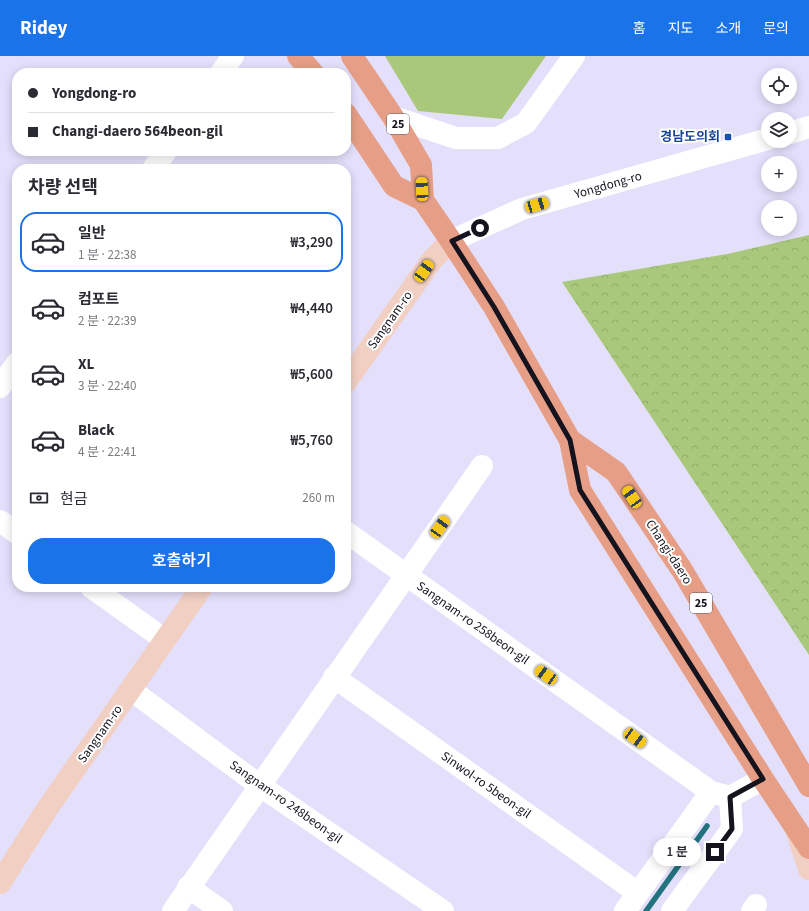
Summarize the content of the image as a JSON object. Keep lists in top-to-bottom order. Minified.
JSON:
{"streets":{"main road":["25","Sangnam-ro","Changi-daero"],"street":["Yongdong-ro","Sangnam-ro 258beon-gil","Sinwol-ro 5beon-gil","Sangnam-ro 248beon-gil"]},"crossings":[["25","Changi-daero"],["Yongdong-ro","Sangnam-ro"],["Yongdong-ro","Changi-daero"],["Sangnam-ro","Changi-daero"],["Sangnam-ro","Sangnam-ro 248beon-gil"]],"places":{"transit":["경남도의회"]},"page":{"header":"Ridey","nav":["홈","지도","소개","문의"],"map_buttons":["+","−"],"banner":["Yongdong-ro","Changi-daero 564beon-gil"],"heading":"차량 선택","list":[{"name":"일반","note":"1 분 · 22:38","value":"₩3,290"},{"name":"컴포트","note":"2 분 · 22:39","value":"₩4,440"},{"name":"XL","note":"3 분 · 22:40","value":"₩5,600"},{"name":"Black","note":"4 분 · 22:41","value":"₩5,760"}],"pay":["현금","260 m"],"buttons":"호출하기","bubble":"1 분"}}
